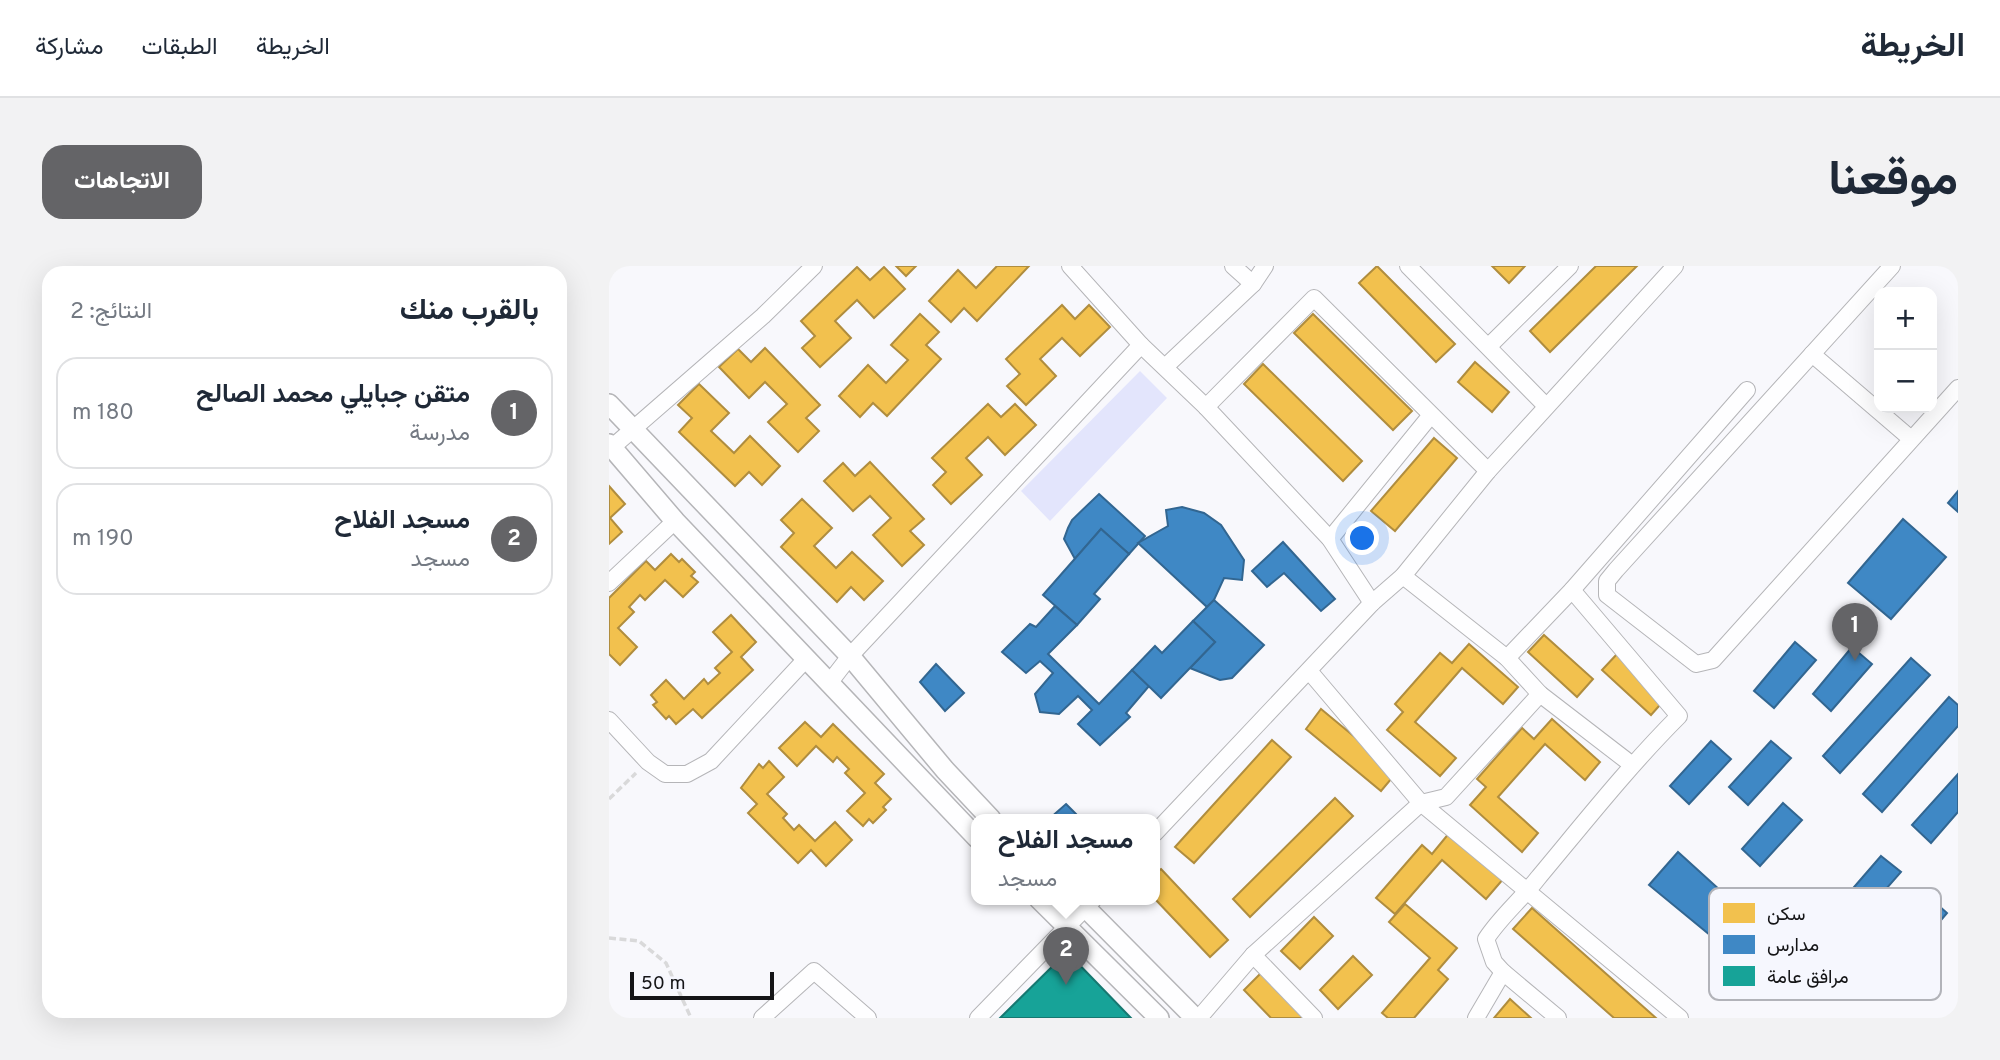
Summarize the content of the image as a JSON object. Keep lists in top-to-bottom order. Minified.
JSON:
{"legend":["سكن","مدارس","مرافق عامة"],"scale_bar":"50 m","page":{"header":"الخريطة","nav":["الخريطة","الطبقات","مشاركة"],"title":"موقعنا","buttons":"الاتجاهات","heading":["بالقرب منك","النتائج: 2"],"map_buttons":["+","−"],"list":[{"mark":"1","name":"متقن جبايلي محمد الصالح","note":"مدرسة","value":"180 m"},{"mark":"2","name":"مسجد الفلاح","note":"مسجد","value":"190 m"}],"pins":["1","2"],"popup":["مسجد الفلاح","مسجد"],"scale":"50 m"}}
